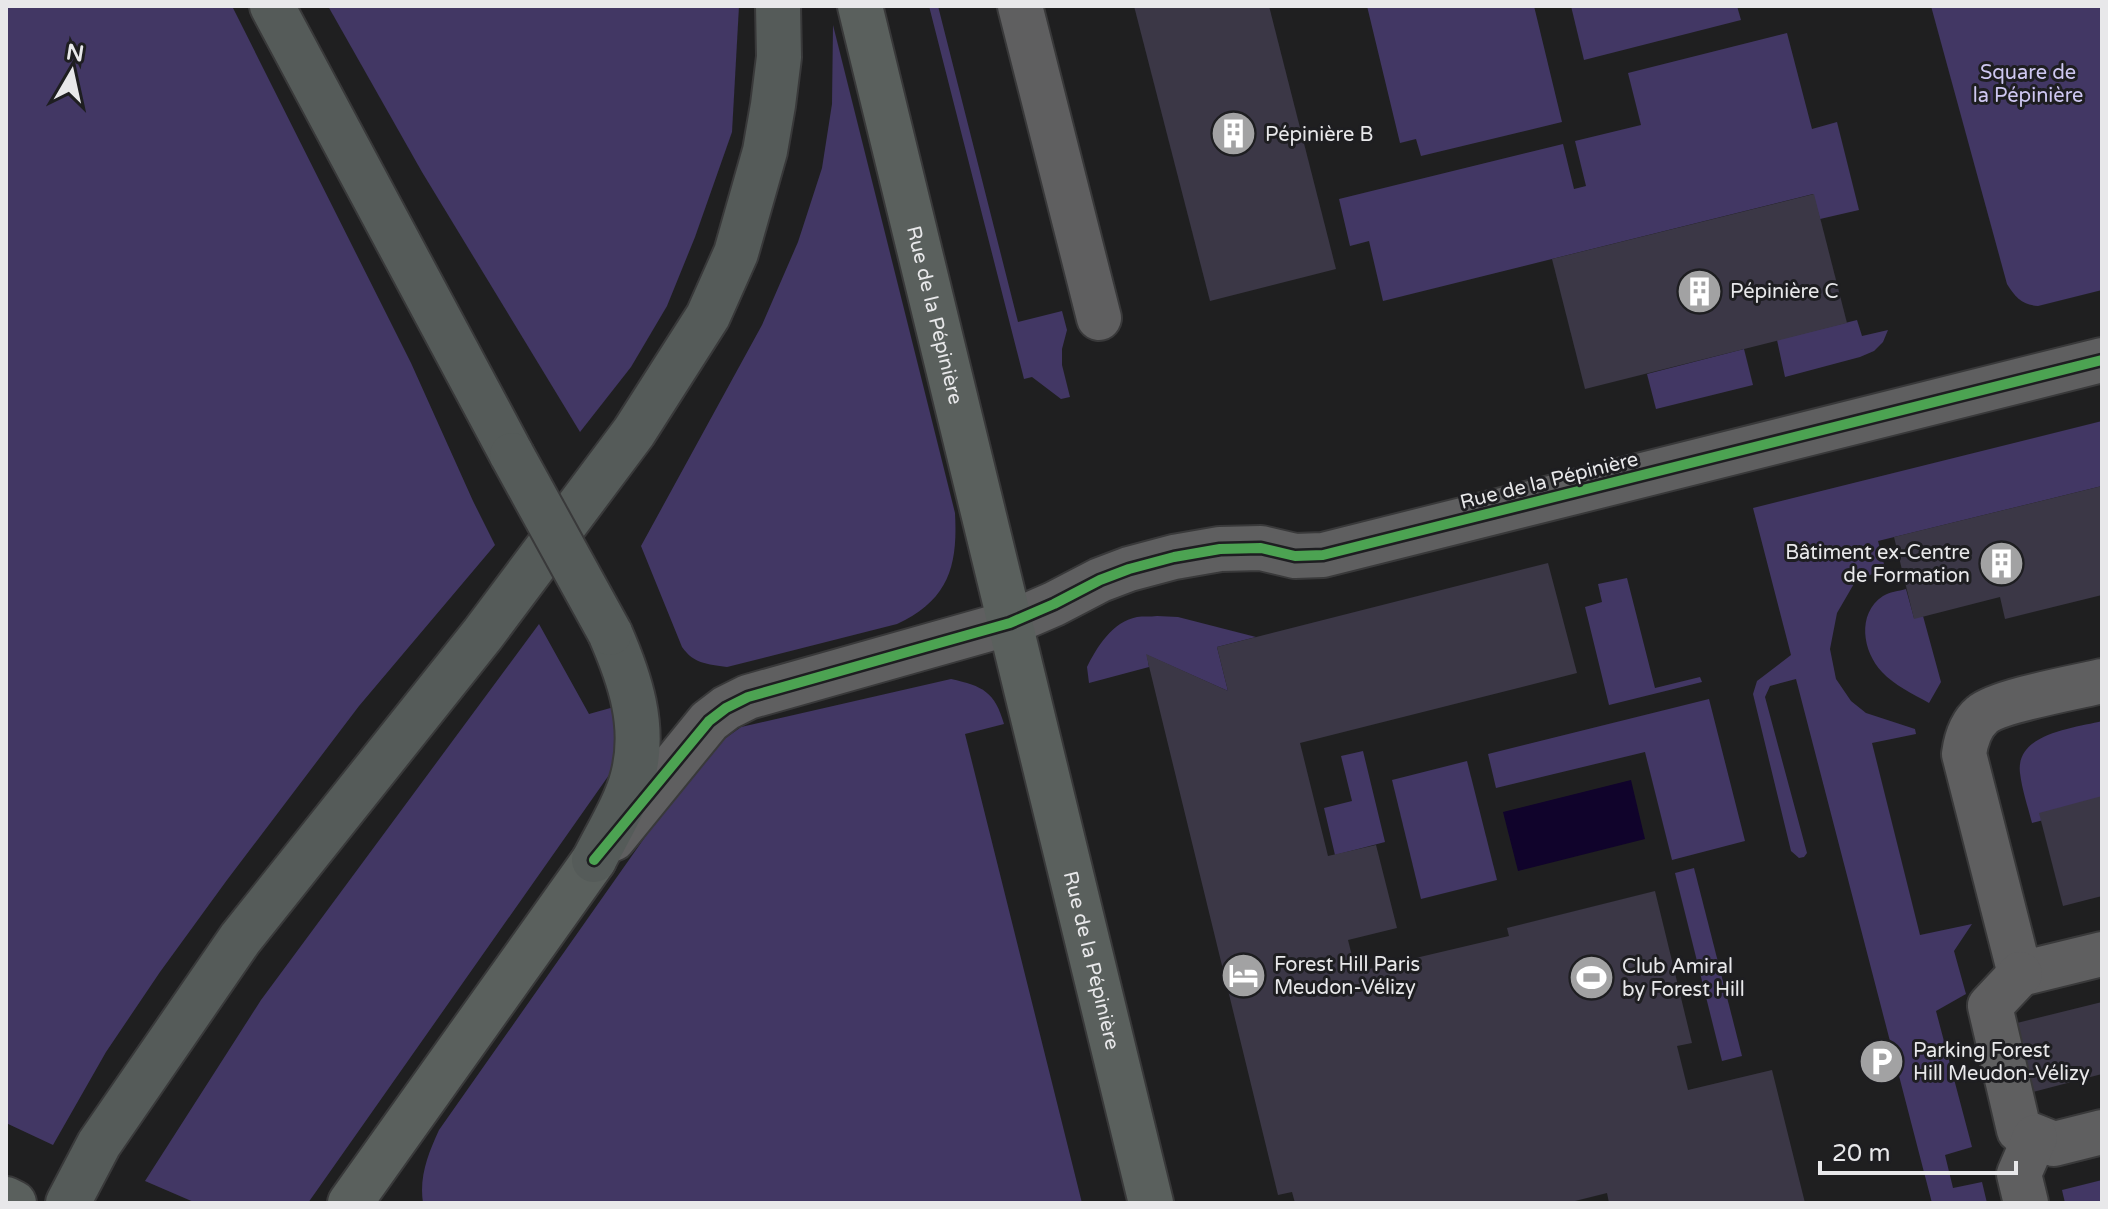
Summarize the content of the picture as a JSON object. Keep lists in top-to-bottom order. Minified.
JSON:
{"streets":{"main road":["Rue de la Pépinière"]},"parks":["Square de la Pépinière"],"places":{"building":["Pépinière B","Pépinière C","Bâtiment ex-Centre de Formation"],"hotel":["Forest Hill Paris Meudon-Vélizy"],"sports":["Club Amiral by Forest Hill"],"parking":["Parking Forest Hill Meudon-Vélizy"]},"scale_bar":"20 m","north":"top"}
